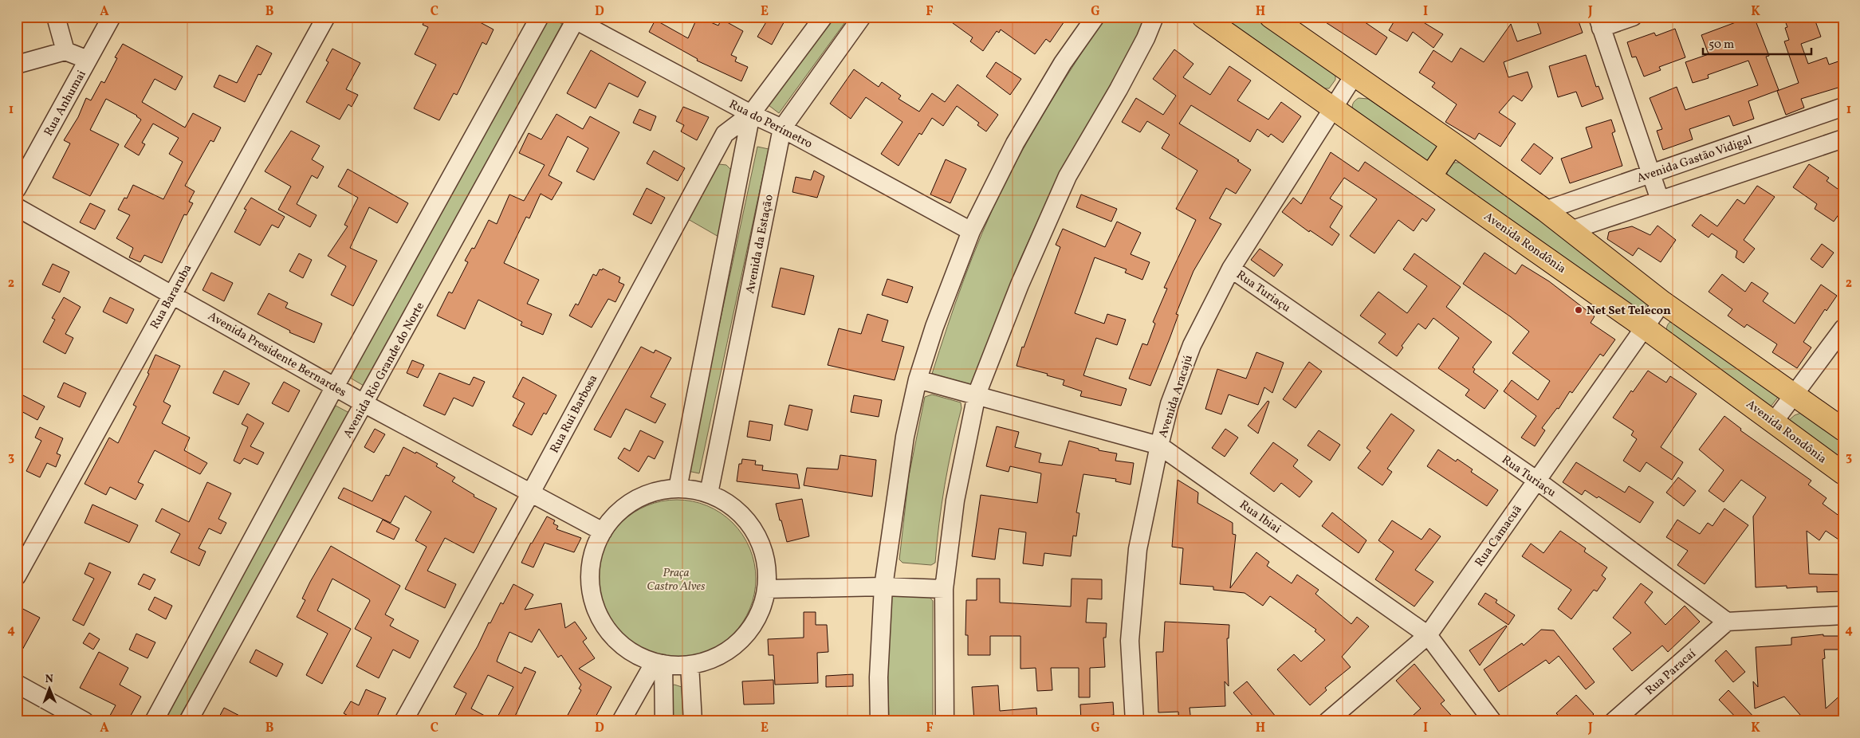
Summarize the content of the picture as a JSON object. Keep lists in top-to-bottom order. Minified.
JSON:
{"streets":{"main road":["Avenida Rondônia"],"street":["Rua Anhumai","Rua do Perímetro","Avenida Gastão Vidigal","Avenida da Estação","Rua Turiaçu","Rua Bararuba","Avenida Presidente Bernardes","Avenida Rio Grande do Norte","Avenida Aracajú","Rua Rui Barbosa","Rua Ibiai","Rua Camacuã","Rua Paracaí"]},"crossings":[["Rua do Perímetro","Avenida da Estação"],["Rua do Perímetro","Avenida Rio Grande do Norte"],["Rua do Perímetro","Rua Rui Barbosa"],["Avenida Rondônia","Avenida Aracajú"],["Avenida Rondônia","Rua Camacuã"],["Rua Turiaçu","Avenida Aracajú"],["Rua Turiaçu","Rua Camacuã"],["Rua Turiaçu","Rua Paracaí"],["Rua Bararuba","Avenida Presidente Bernardes"],["Avenida Presidente Bernardes","Avenida Rio Grande do Norte"],["Avenida Presidente Bernardes","Rua Rui Barbosa"],["Avenida Aracajú","Rua Ibiai"],["Rua Ibiai","Rua Camacuã"]],"parks":["Praça Castro Alves"],"places":["Net Set Telecon"],"scale_bar":"50 m","north":"top","grid":{"columns":["A","B","C","D","E","F","G","H","I","J","K"],"rows":["1","2","3","4"]}}
